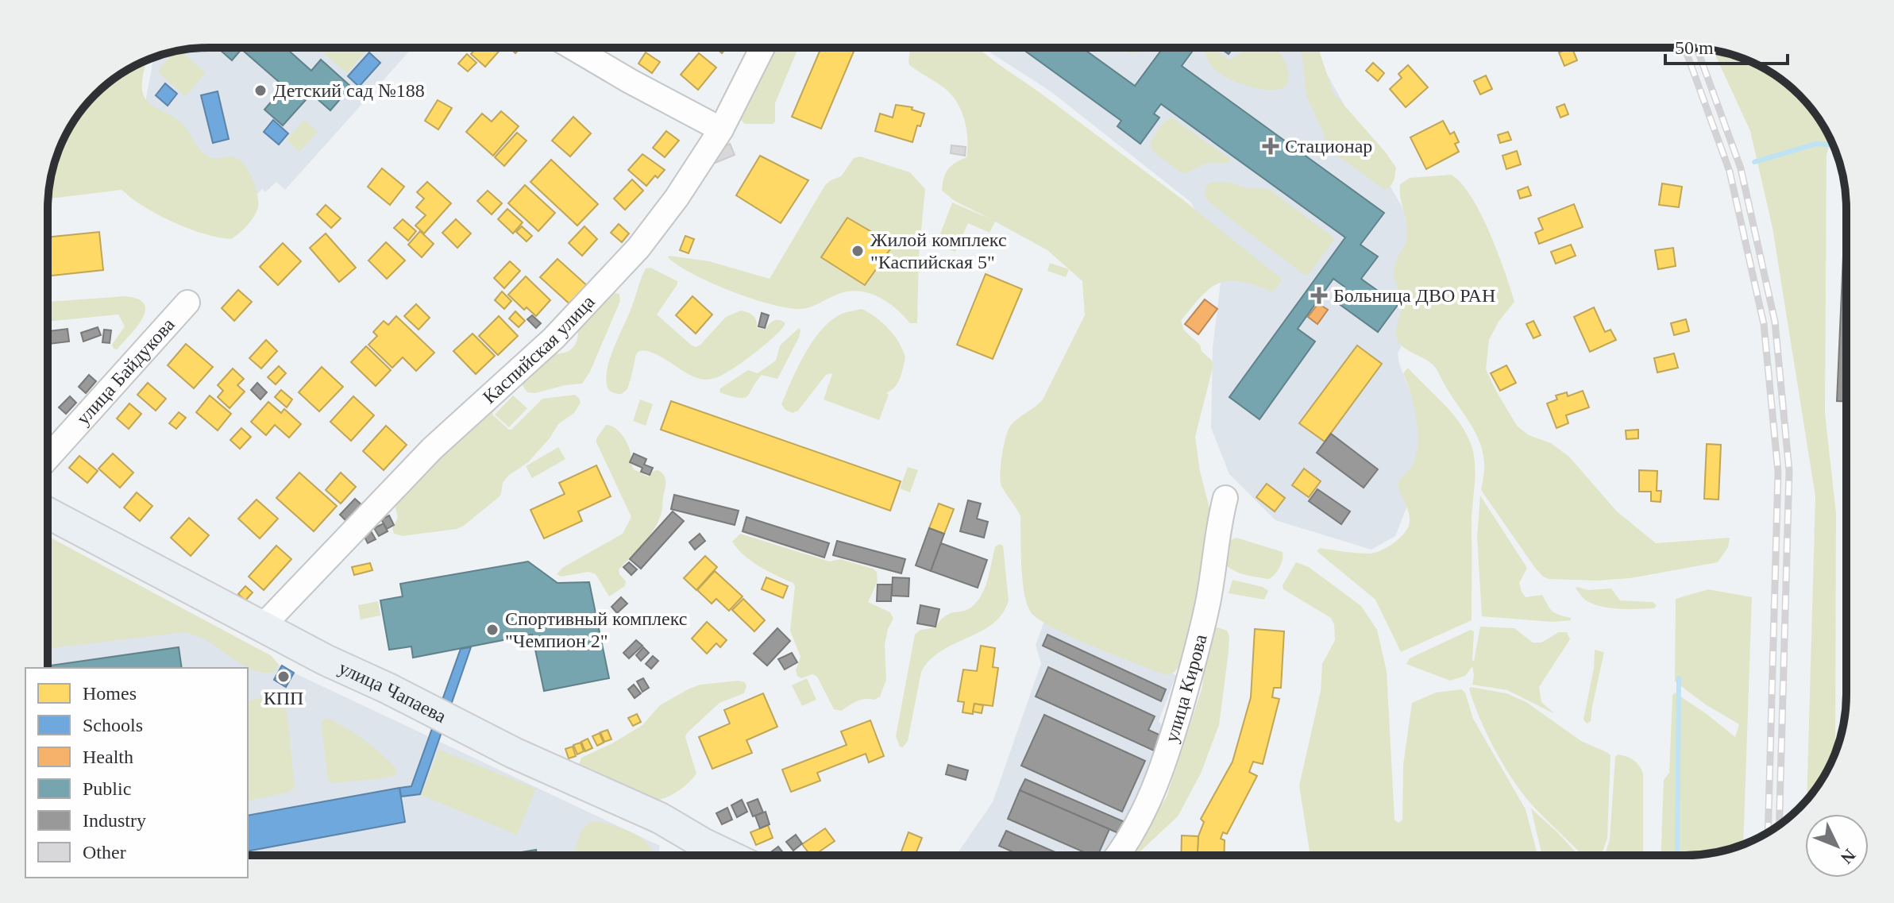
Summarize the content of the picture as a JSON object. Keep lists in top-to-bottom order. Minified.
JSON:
{"streets":{"main road":["улица Чапаева"],"street":["Каспийская улица","улица Байдукова","улица Кирова"]},"crossings":[["Каспийская улица","улица Чапаева"]],"places":{"other":["Детский сад №188","Жилой комплекс \"Каспийская 5\"","Спортивный комплекс \"Чемпион 2\"","КПП"],"health":["Стационар","Больница ДВО РАН"]},"legend":["Homes","Schools","Health","Public","Industry","Other"],"scale_bar":"50 m","north":"bottom right"}
